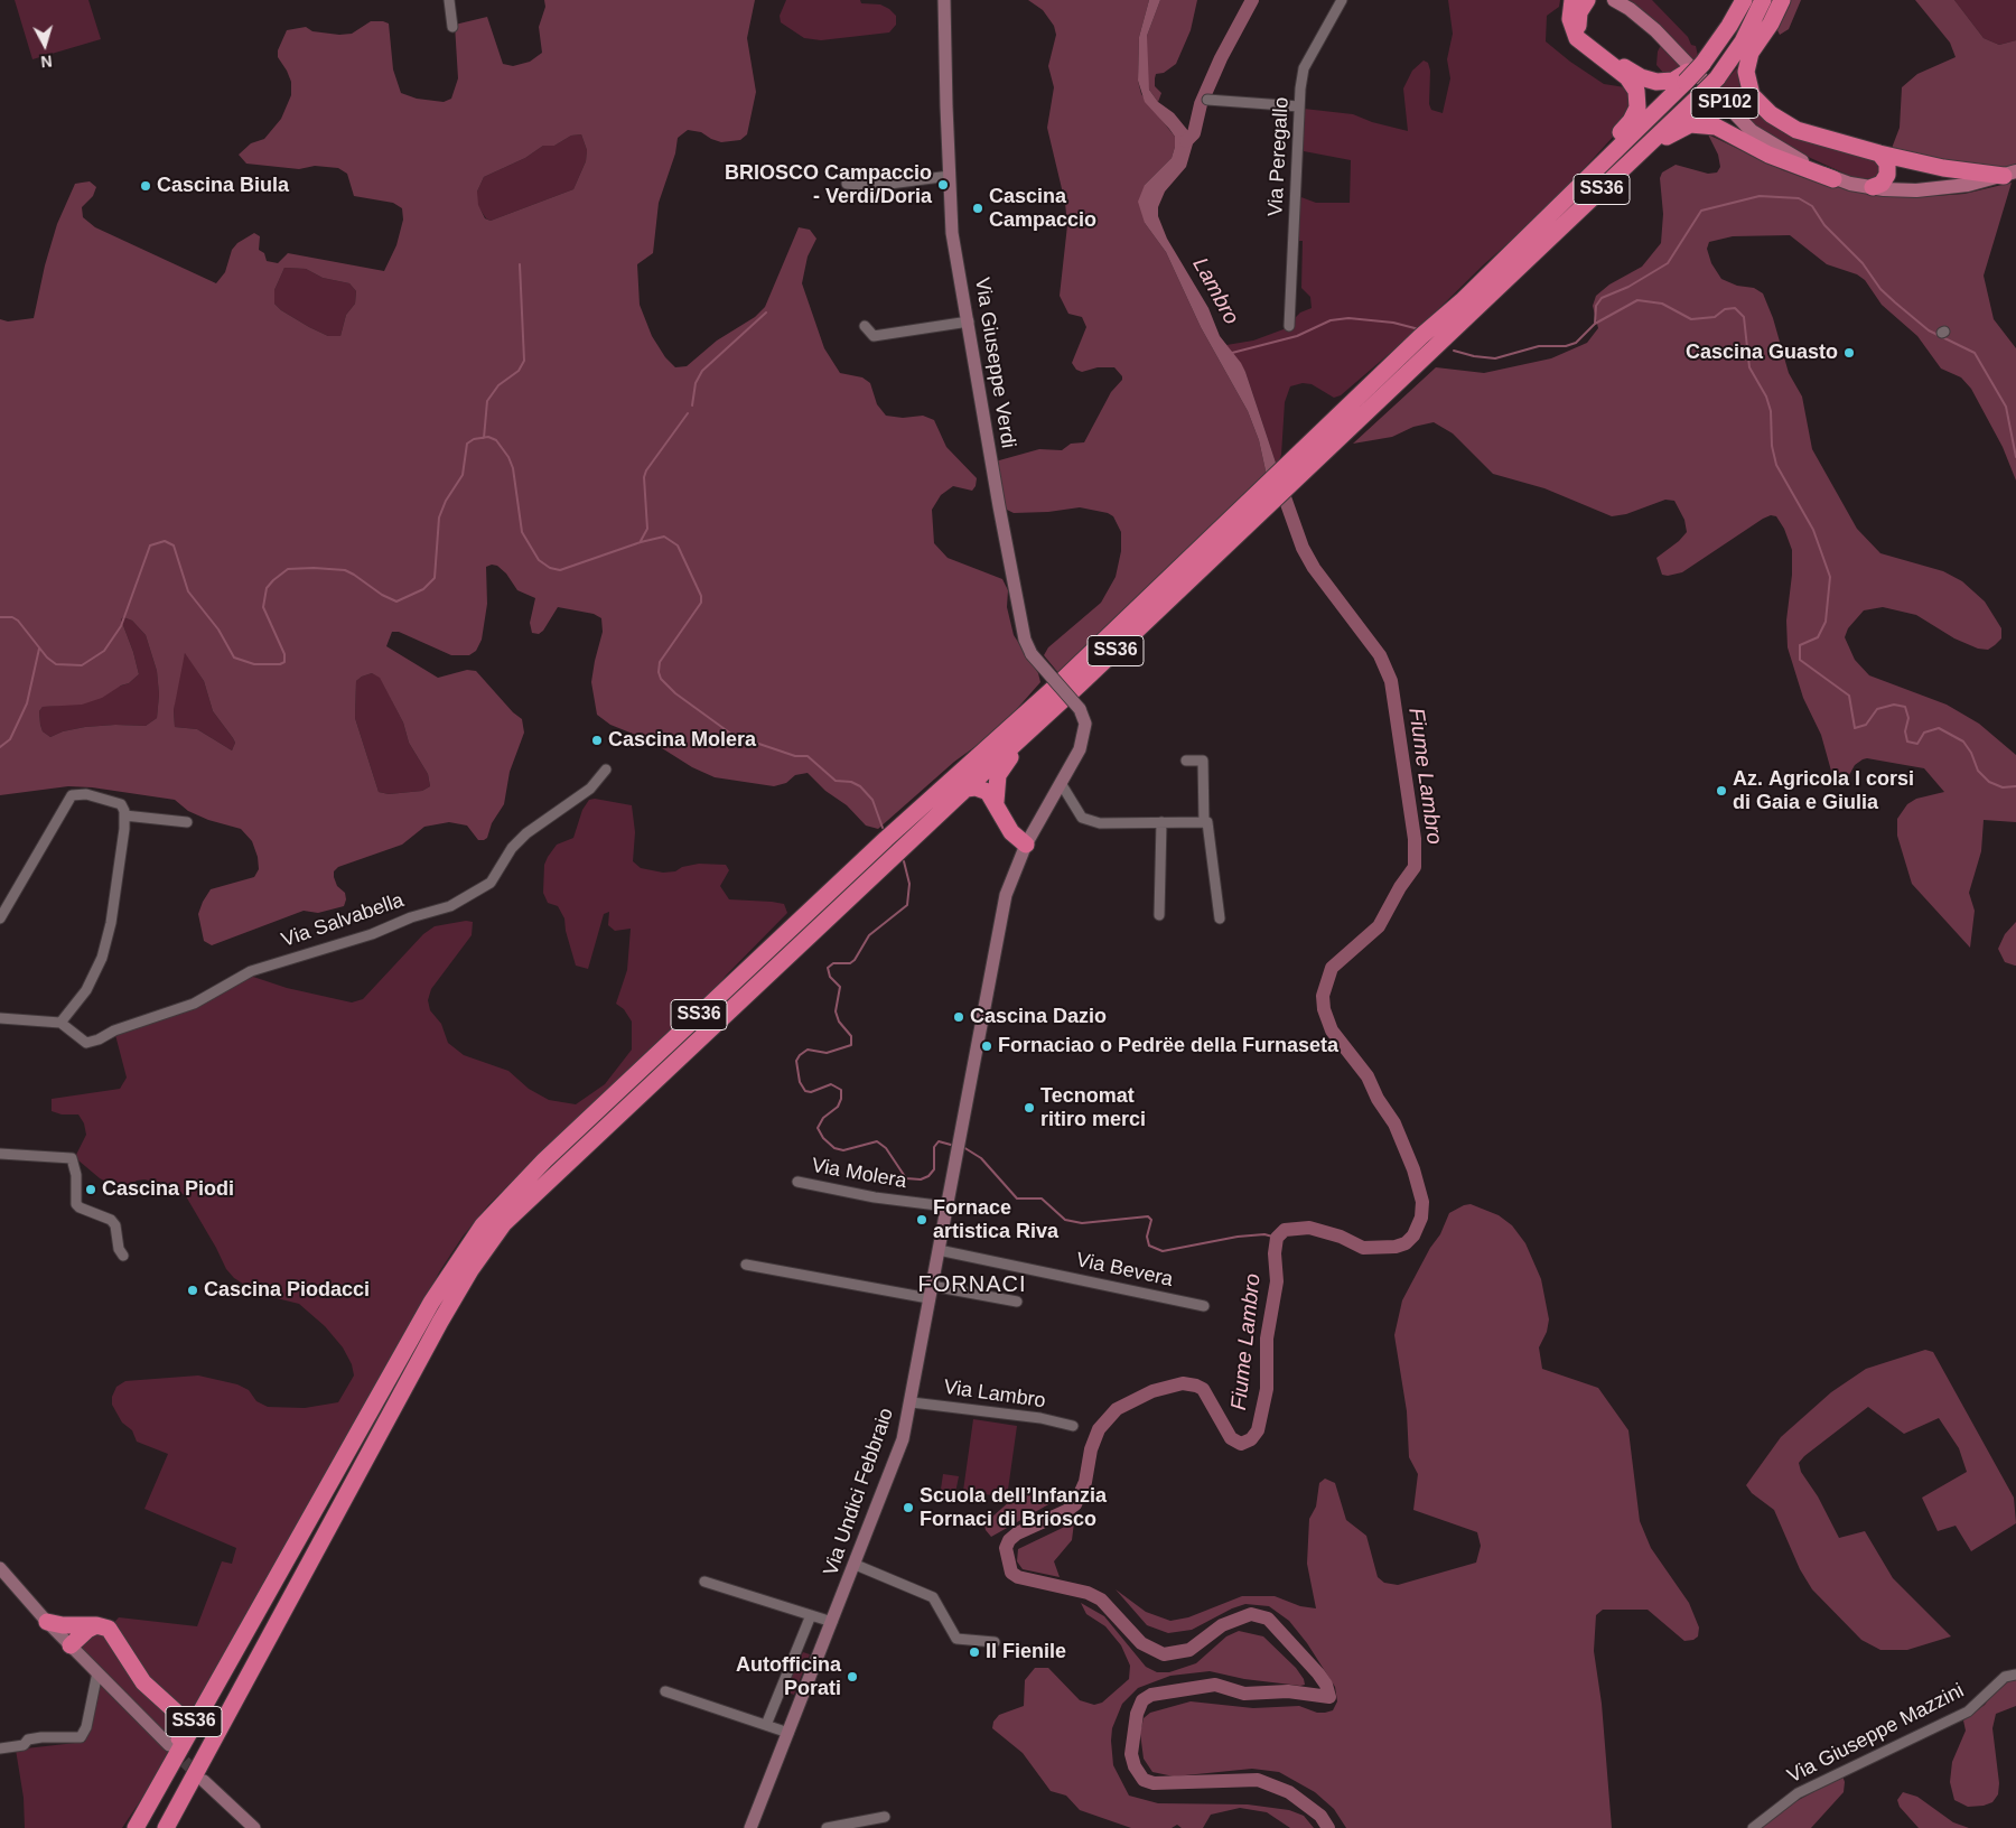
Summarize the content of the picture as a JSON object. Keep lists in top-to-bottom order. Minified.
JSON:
{"streets":{"highway":["SS36"],"main road":["SP102"],"street":["Via Peregallo","Via Giuseppe Verdi","Via Salvabella","Via Molera","Via Bevera","Via Lambro","Via Undici Febbraio","Via Giuseppe Mazzini"]},"crossings":[["Via Giuseppe Verdi","Via Undici Febbraio"],["Via Molera","Via Undici Febbraio"],["Via Bevera","Via Undici Febbraio"],["Via Lambro","Via Undici Febbraio"]],"districts":["FORNACI"],"water":["Lambro","Fiume Lambro"],"places":["BRIOSCO Campaccio - Verdi/Doria","Cascina Biula","Cascina Campaccio","Cascina Guasto","Cascina Molera","Az. Agricola I corsi di Gaia e Giulia","Cascina Dazio","Fornaciao o Pedrëe della Furnaseta","Tecnomat ritiro merci","Cascina Piodi","Fornace artistica Riva","Cascina Piodacci","Scuola dell’Infanzia Fornaci di Briosco","Il Fienile","Autofficina Porati"],"north":"bottom"}
